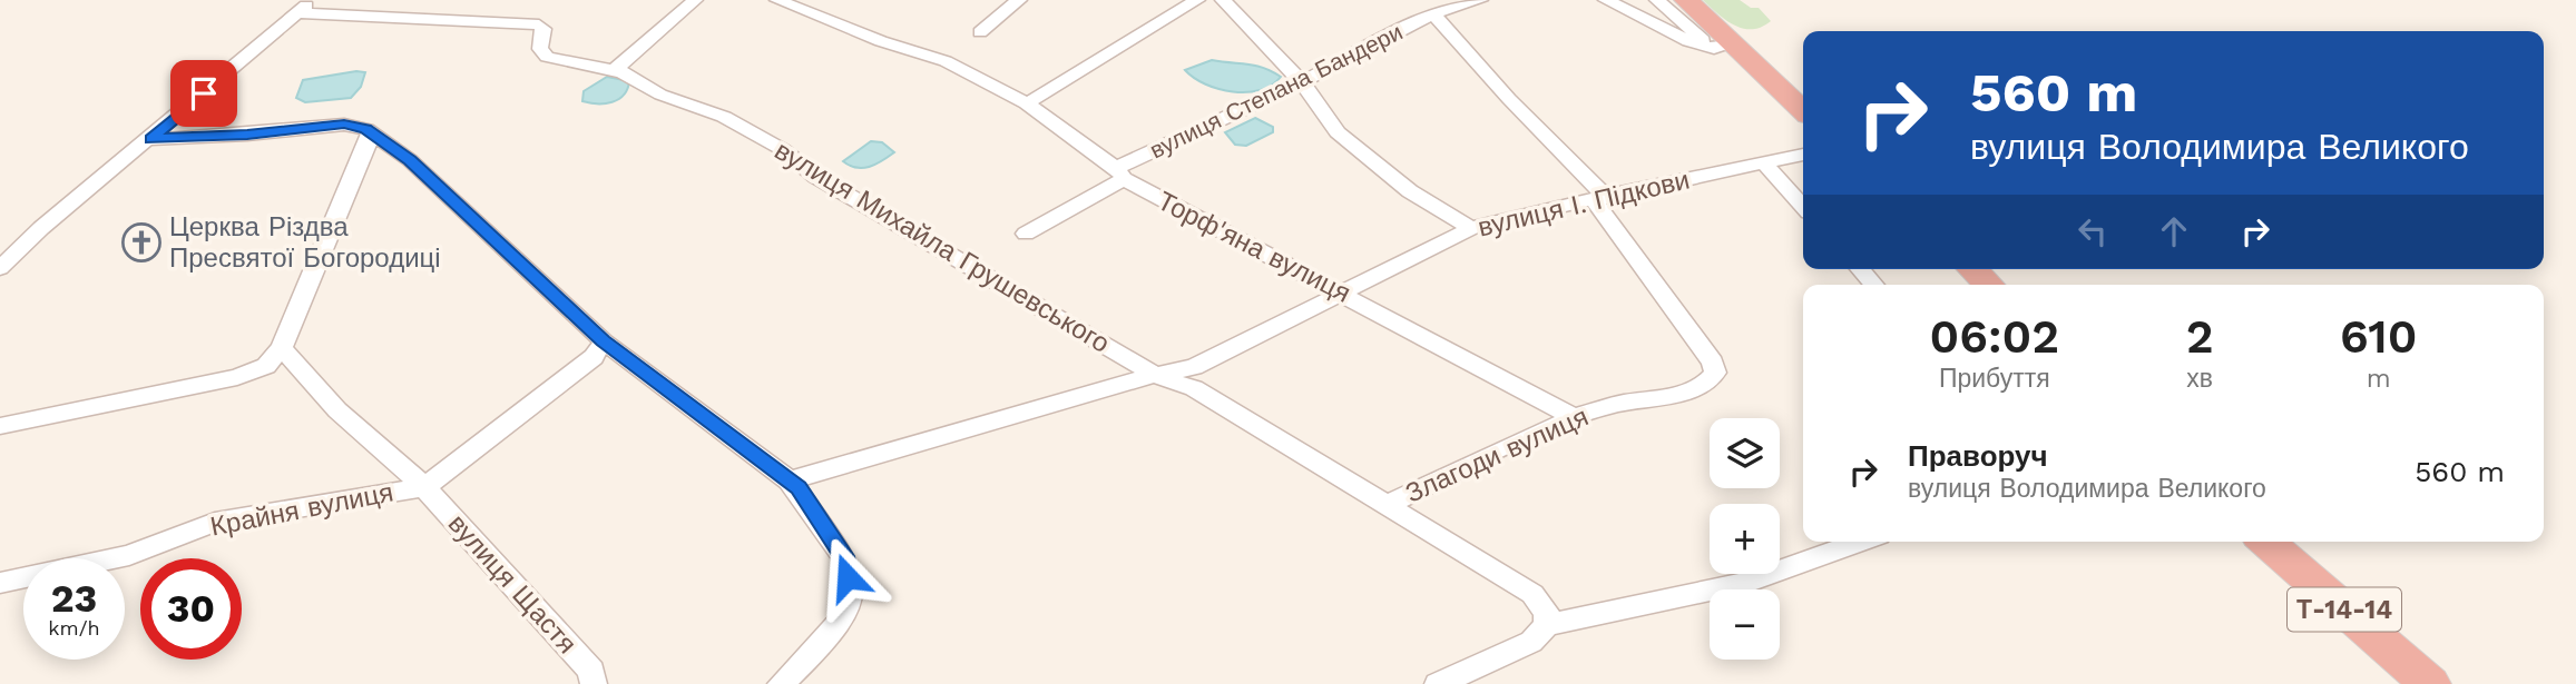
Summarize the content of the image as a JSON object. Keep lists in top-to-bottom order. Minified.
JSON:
{"streets":{"highway":["Т-14-14"],"street":["вулиця Степана Бандери","вулиця І. Підкови","вулиця Михайла Грушевського","Торф'яна вулиця","Злагоди вулиця","Крайня вулиця","вулиця Щастя"]},"crossings":[["вулиця Степана Бандери","Торф'яна вулиця"],["вулиця І. Підкови","вулиця Михайла Грушевського"],["вулиця І. Підкови","Торф'яна вулиця"],["вулиця І. Підкови","Злагоди вулиця"],["вулиця Михайла Грушевського","Злагоди вулиця"],["Торф'яна вулиця","Злагоди вулиця"],["Крайня вулиця","вулиця Щастя"]],"places":{"church":["Церква Різдва Пресвятої Богородиці"]},"page":{"turn":["560 m","вулиця Володимира Великого"],"eta":["06:02","Прибуття","2","хв","610","m"],"list":[{"name":"Праворуч","note":"вулиця Володимира Великого","value":"560 m"}],"map_buttons":["+","−"],"speed":"23 km/h","limit":"30"}}
